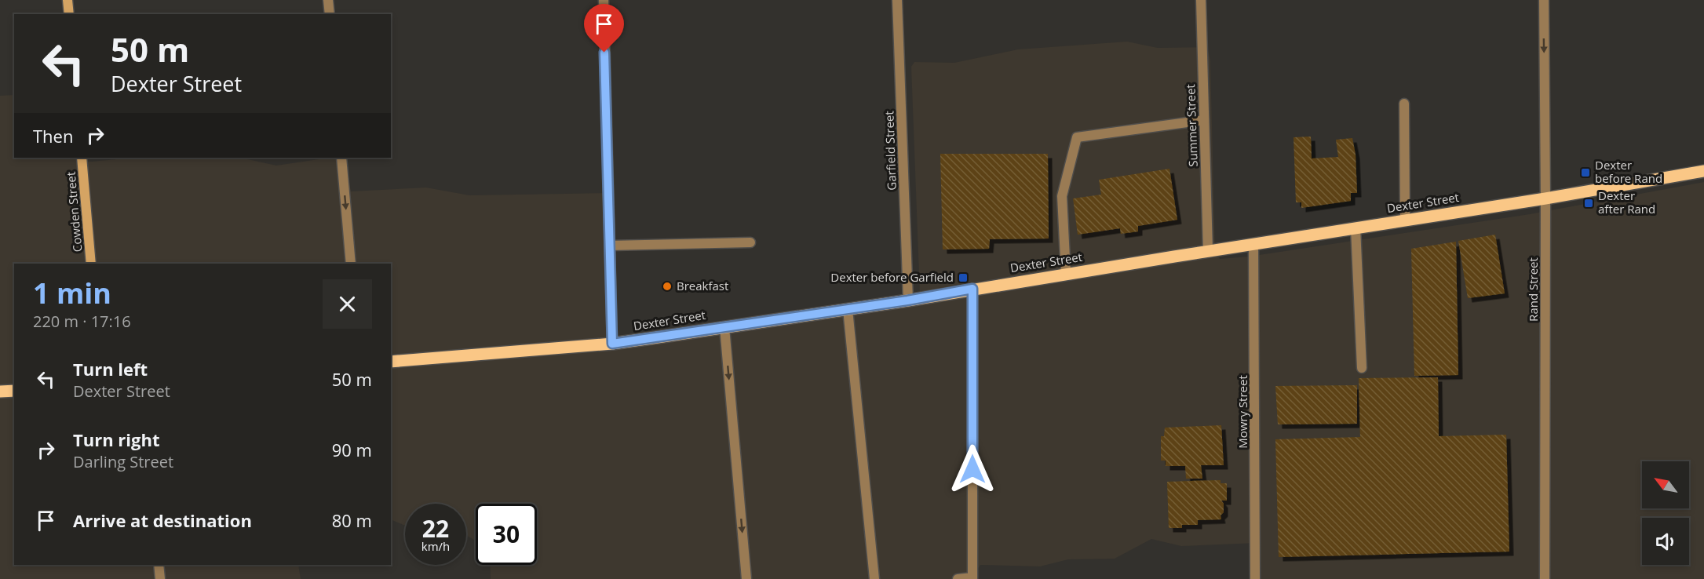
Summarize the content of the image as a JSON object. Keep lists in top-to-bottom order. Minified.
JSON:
{"streets":{"main road":["Dexter Street"],"street":["Summer Street","Garfield Street","Cowden Street","Rand Street","Mowry Street"]},"crossings":[["Summer Street","Dexter Street"],["Garfield Street","Dexter Street"],["Dexter Street","Rand Street"],["Dexter Street","Mowry Street"]],"places":{"transit":["Dexter before Rand","Dexter after Rand","Dexter before Garfield"],"other":["Breakfast"]},"north":"top left","page":{"turn":["50 m","Dexter Street"],"then":"Then","heading":["1 min","220 m · 17:16"],"list":[{"name":"Turn left","note":"Dexter Street","value":"50 m"},{"name":"Turn right","note":"Darling Street","value":"90 m"},{"name":"Arrive at destination","value":"80 m"}],"speed":"22 km/h","limit":"30"}}
